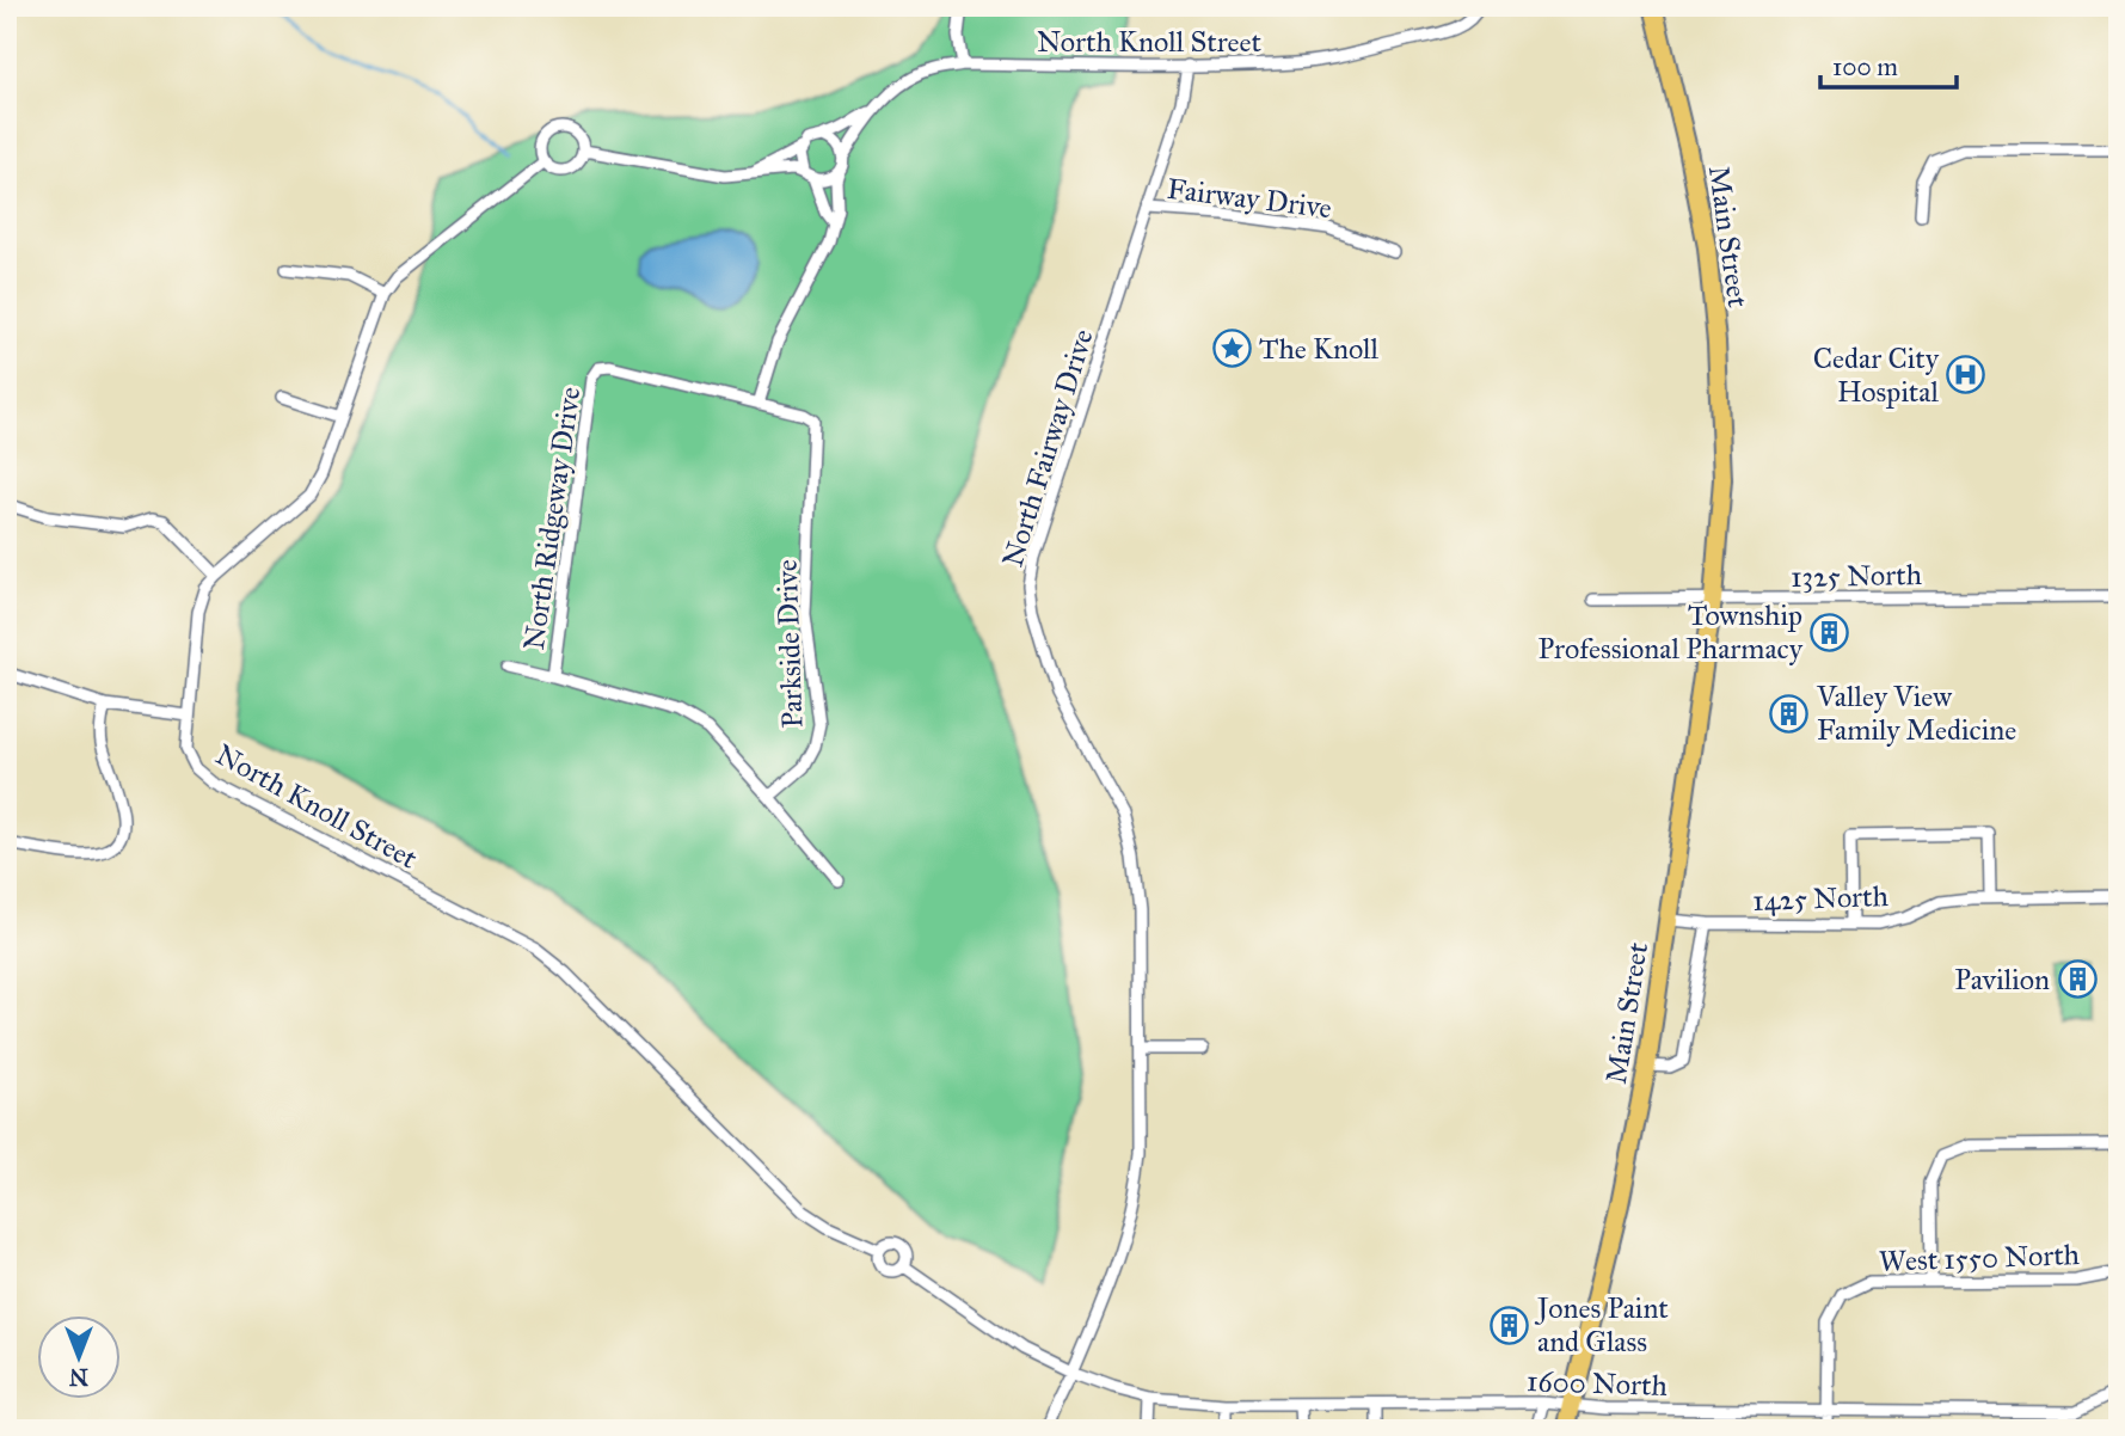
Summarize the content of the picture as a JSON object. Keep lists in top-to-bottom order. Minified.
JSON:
{"streets":{"main road":["Main Street"],"street":["North Knoll Street","Fairway Drive","North Fairway Drive","North Ridgeway Drive","1325 North","Parkside Drive","1425 North","West 1550 North","1600 North"]},"crossings":[["North Knoll Street","North Fairway Drive"],["North Knoll Street","North Ridgeway Drive"],["North Knoll Street","Parkside Drive"],["North Knoll Street","1600 North"],["Fairway Drive","North Fairway Drive"],["Main Street","1325 North"],["Main Street","1425 North"],["Main Street","1600 North"],["North Fairway Drive","1600 North"],["North Ridgeway Drive","Parkside Drive"],["West 1550 North","1600 North"]],"places":{"place":["The Knoll"],"hospital":["Cedar City Hospital"],"building":["Township Professional Pharmacy","Valley View Family Medicine","Pavilion","Jones Paint and Glass"]},"scale_bar":"100 m","north":"bottom"}
